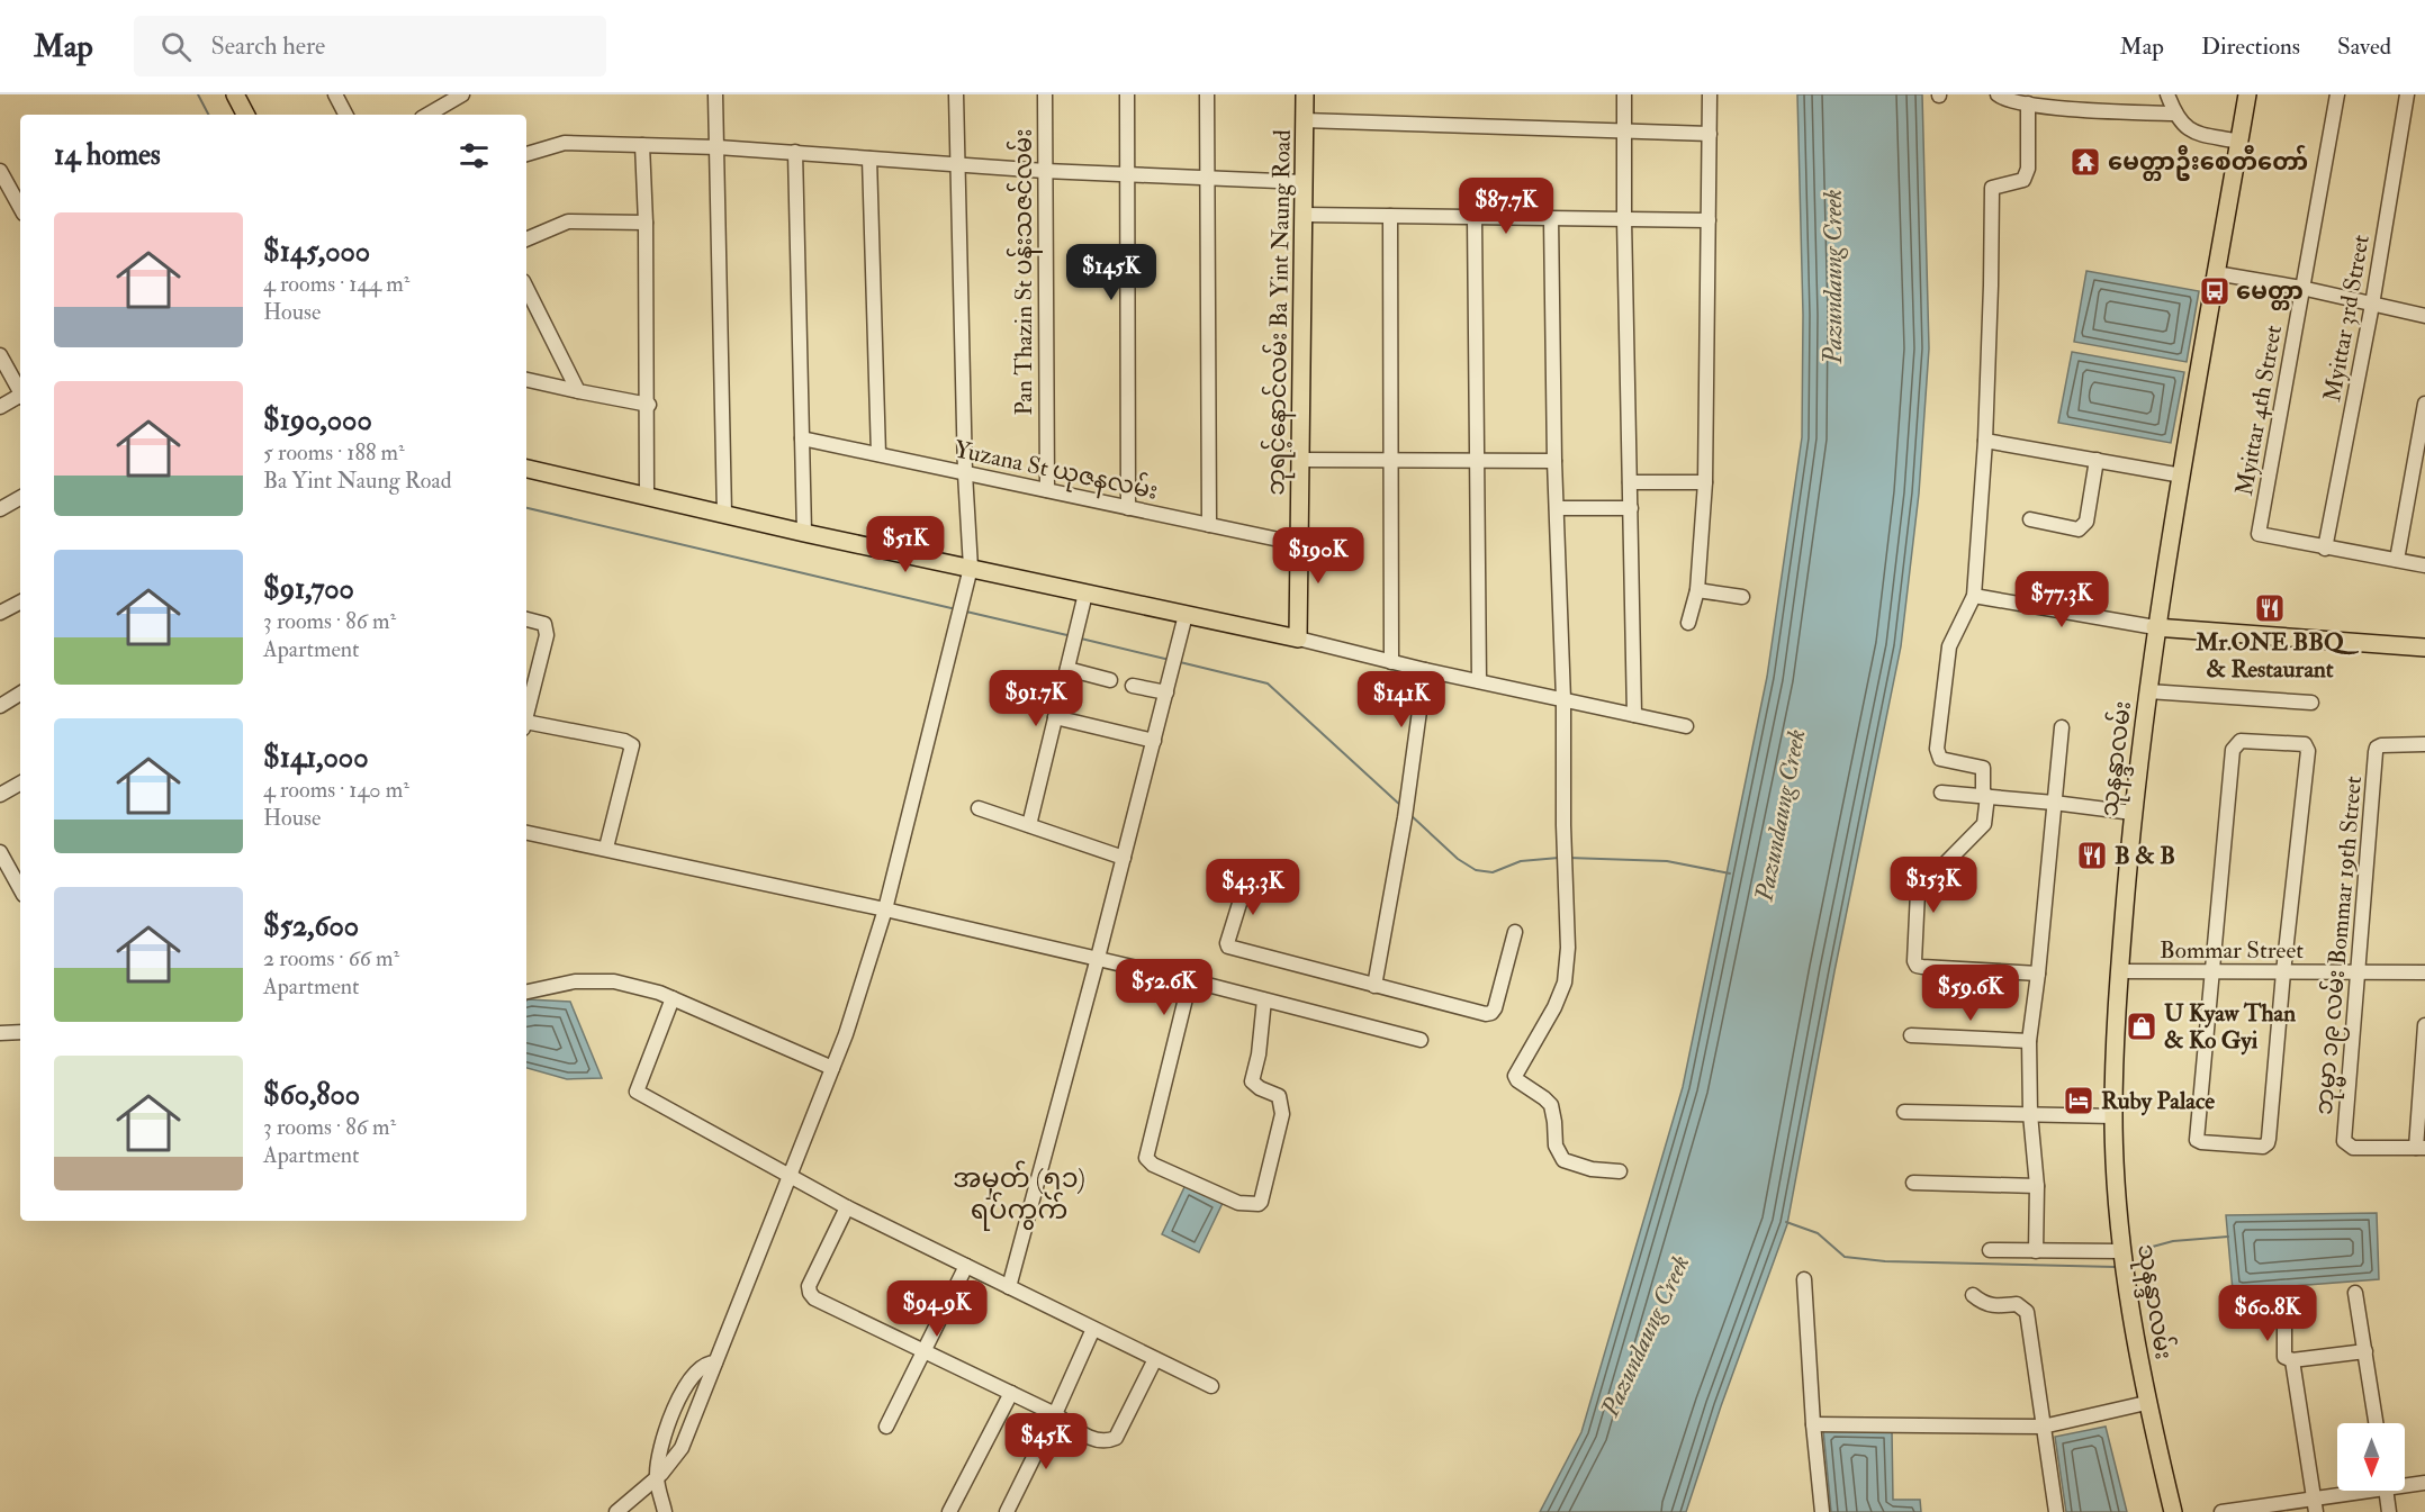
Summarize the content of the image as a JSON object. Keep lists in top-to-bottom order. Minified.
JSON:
{"streets":{"main road":["ဘုရင့်နောင်လမ်း Ba Yint Naung Road","သုနန္ဒာလမ်း"],"street":["Pan Thazin St ပန်းသဇင်လမ်း","Myittar 3rd Street","Myittar 4th Street","Yuzana St ယုဇနလမ်း","ဘုမ္မာ ၁၉ လမ်း Bommar 19th Street","Bommar Street"]},"crossings":[["Pan Thazin St ပန်းသဇင်လမ်း","Yuzana St ယုဇနလမ်း"],["ဘုရင့်နောင်လမ်း Ba Yint Naung Road","Yuzana St ယုဇနလမ်း"],["Myittar 3rd Street","Myittar 4th Street"],["သုနန္ဒာလမ်း","Bommar Street"],["ဘုမ္မာ ၁၉ လမ်း Bommar 19th Street","Bommar Street"]],"districts":["အမှတ် (၅၁) ရပ်ကွက်"],"water":["Pazundaung Creek"],"places":{"temple":["မေတ္တာဦးစေတီတော်"],"bus stop":["မေတ္တာ"],"restaurant":["Mr.ONE BBQ & Restaurant","B & B"],"shop":["U Kyaw Than & Ko Gyi"],"hotel":["Ruby Palace"]},"north":"bottom","page":{"header":"Map","search":"Search here","nav":["Map","Directions","Saved"],"heading":"14 homes","price":["$87.7K","$145K","$51K","$190K","$77.3K","$91.7K","$141K","$153K","$43.3K","$52.6K","$59.6K","$94.9K","$60.8K","$45K"],"list":[{"name":"$145,000","note":"4 rooms · 144 m² · House"},{"name":"$190,000","note":"5 rooms · 188 m² · Ba Yint Naung Road"},{"name":"$91,700","note":"3 rooms · 86 m² · Apartment"},{"name":"$141,000","note":"4 rooms · 140 m² · House"},{"name":"$52,600","note":"2 rooms · 66 m² · Apartment"},{"name":"$60,800","note":"3 rooms · 86 m² · Apartment"}]}}
